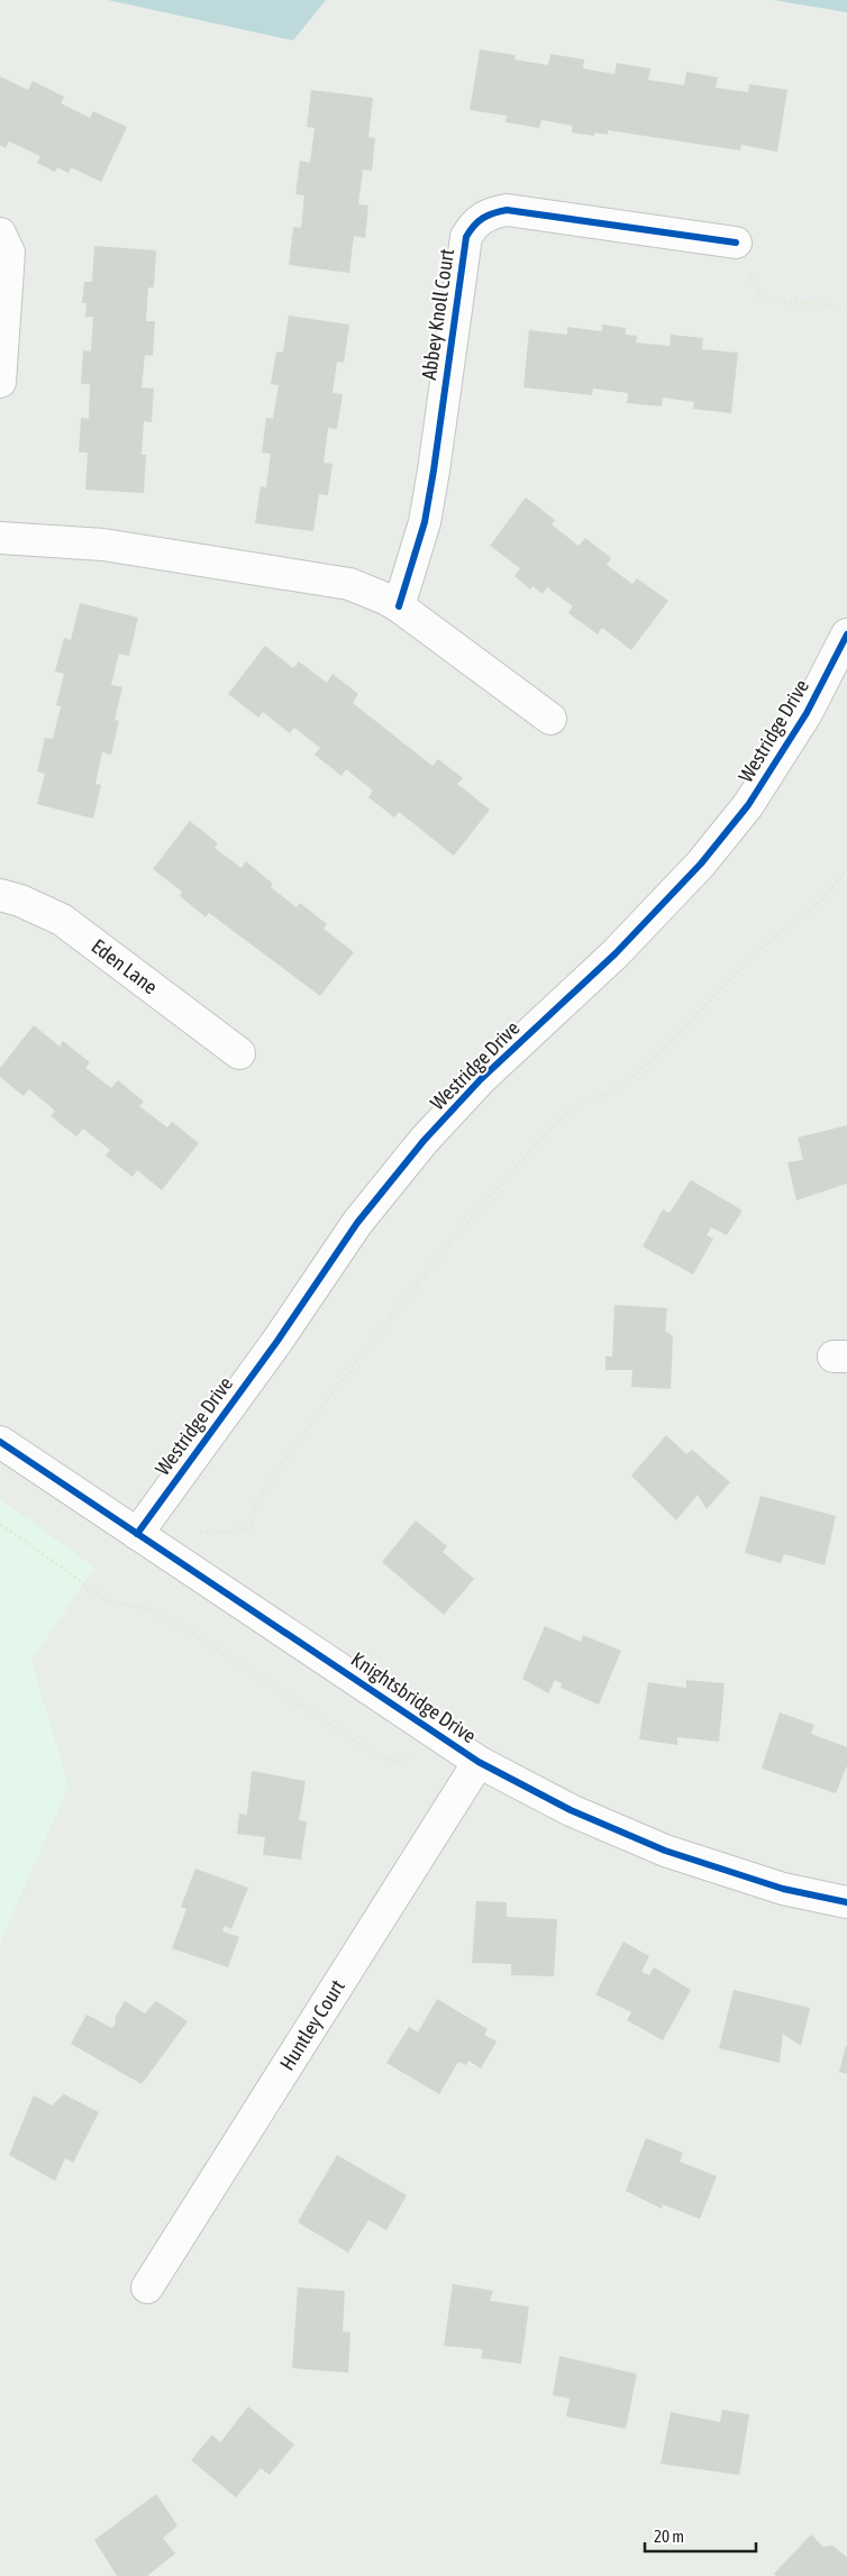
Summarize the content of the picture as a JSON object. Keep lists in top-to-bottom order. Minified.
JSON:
{"streets":{"street":["Abbey Knoll Court","Westridge Drive","Eden Lane","Knightsbridge Drive","Huntley Court"]},"crossings":[["Westridge Drive","Knightsbridge Drive"],["Knightsbridge Drive","Huntley Court"]],"scale_bar":"20 m"}
